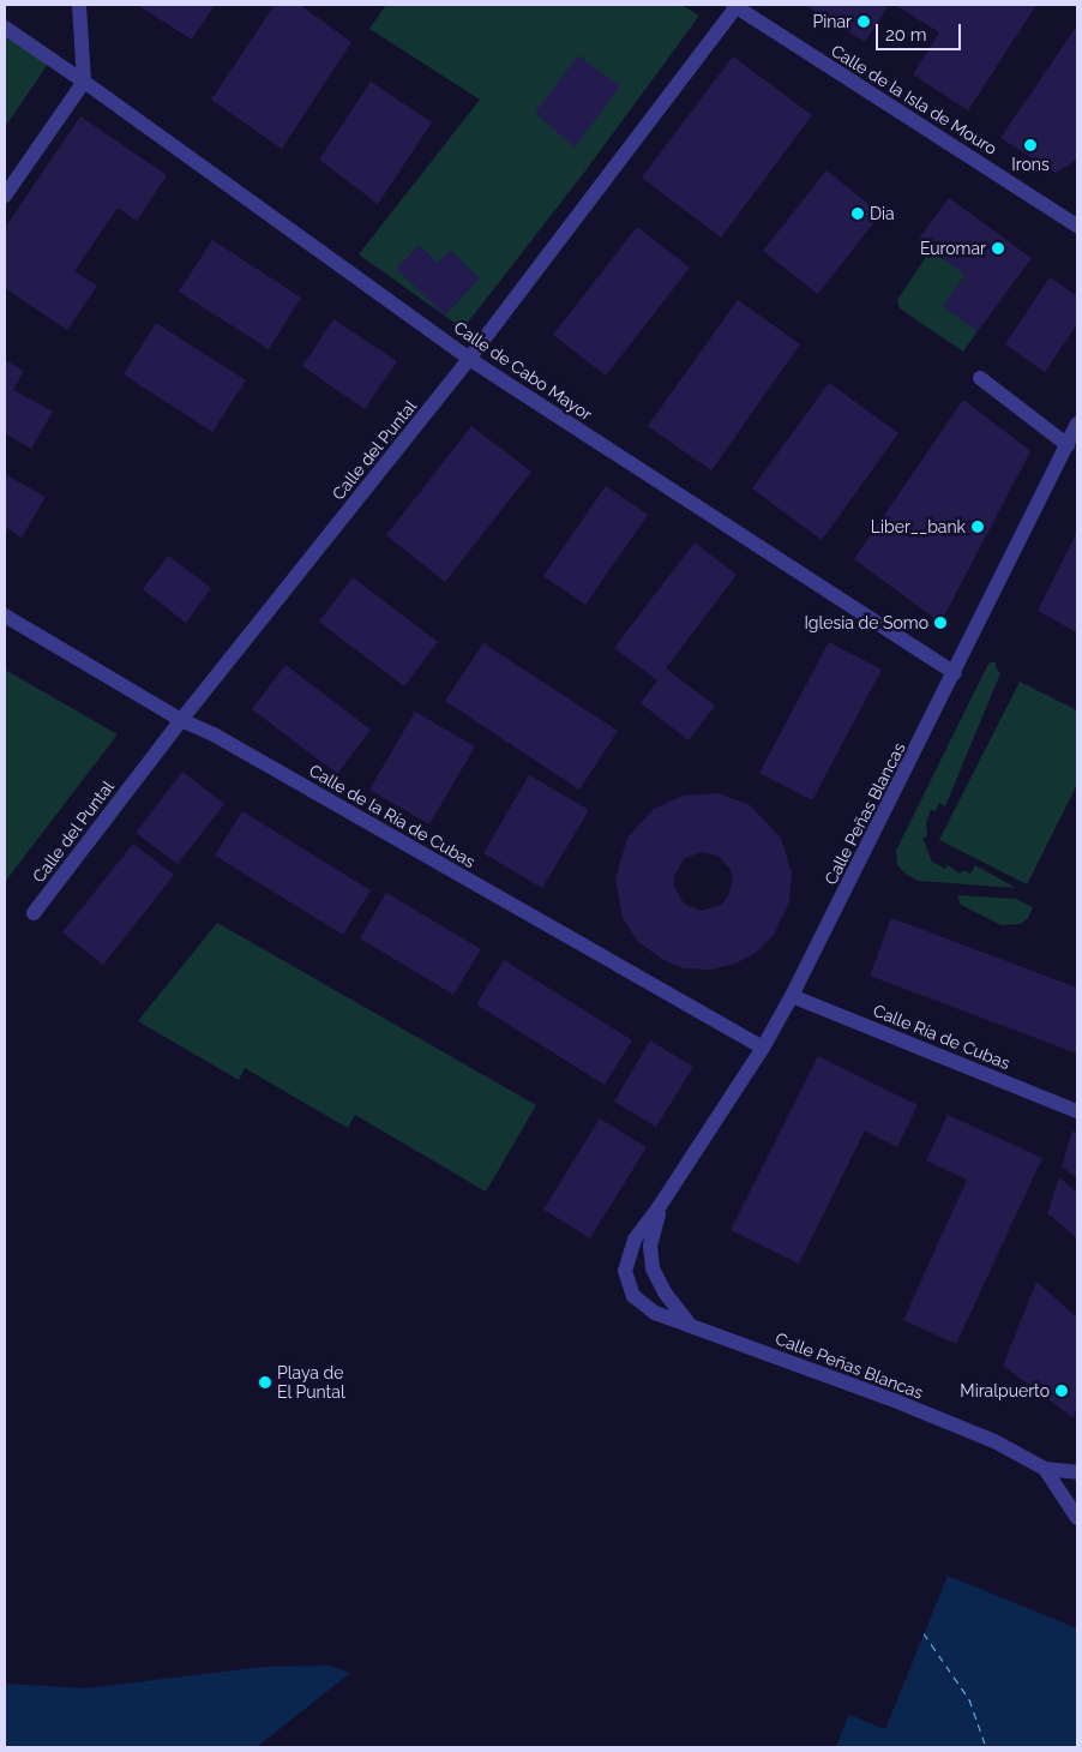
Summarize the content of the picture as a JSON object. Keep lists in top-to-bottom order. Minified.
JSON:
{"streets":{"street":["Calle de la Isla de Mouro","Calle de Cabo Mayor","Calle del Puntal","Calle Peñas Blancas","Calle de la Ría de Cubas","Calle Ría de Cubas"]},"crossings":[["Calle de la Isla de Mouro","Calle del Puntal"],["Calle de Cabo Mayor","Calle del Puntal"],["Calle de Cabo Mayor","Calle Peñas Blancas"],["Calle del Puntal","Calle de la Ría de Cubas"],["Calle Peñas Blancas","Calle de la Ría de Cubas"],["Calle Peñas Blancas","Calle Ría de Cubas"]],"places":["Pinar","Irons","Dia","Euromar","Liber__bank","Iglesia de Somo","Playa de El Puntal","Miralpuerto"],"scale_bar":"20 m"}
